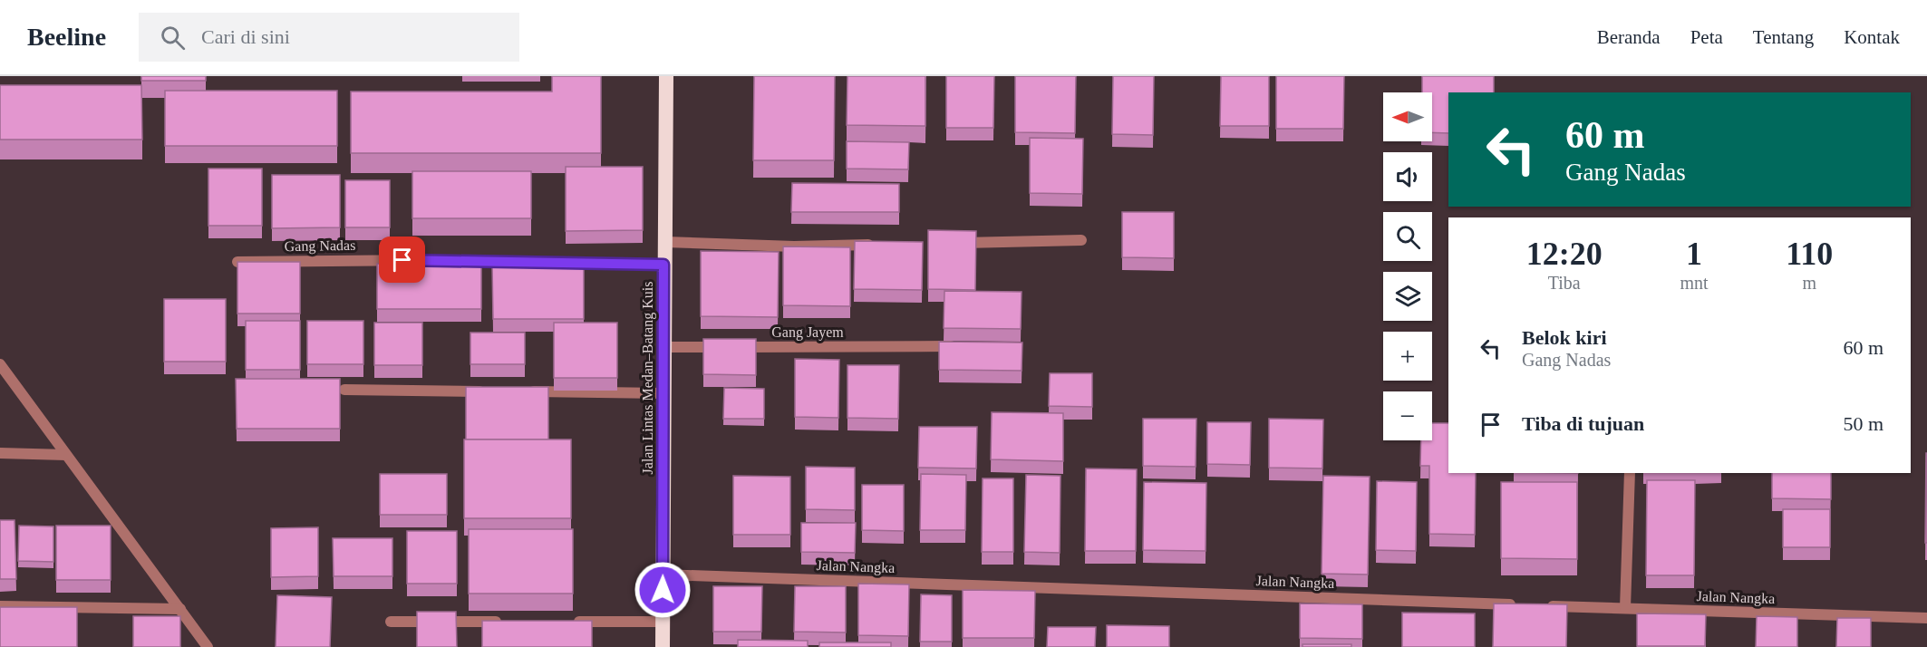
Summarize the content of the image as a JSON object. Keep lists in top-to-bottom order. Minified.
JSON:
{"streets":{"highway":["Jalan Lintas Medan–Batang Kuis"],"street":["Gang Nadas","Gang Jayem","Jalan Nangka"]},"crossings":[["Gang Nadas","Jalan Lintas Medan–Batang Kuis"],["Gang Jayem","Jalan Lintas Medan–Batang Kuis"],["Jalan Lintas Medan–Batang Kuis","Jalan Nangka"]],"north":"left","page":{"header":"Beeline","search":"Cari di sini","nav":["Beranda","Peta","Tentang","Kontak"],"map_buttons":["+","−"],"turn":["60 m","Gang Nadas"],"eta":["12:20","Tiba","1","mnt","110","m"],"list":[{"name":"Belok kiri","note":"Gang Nadas","value":"60 m"},{"name":"Tiba di tujuan","value":"50 m"}]}}
